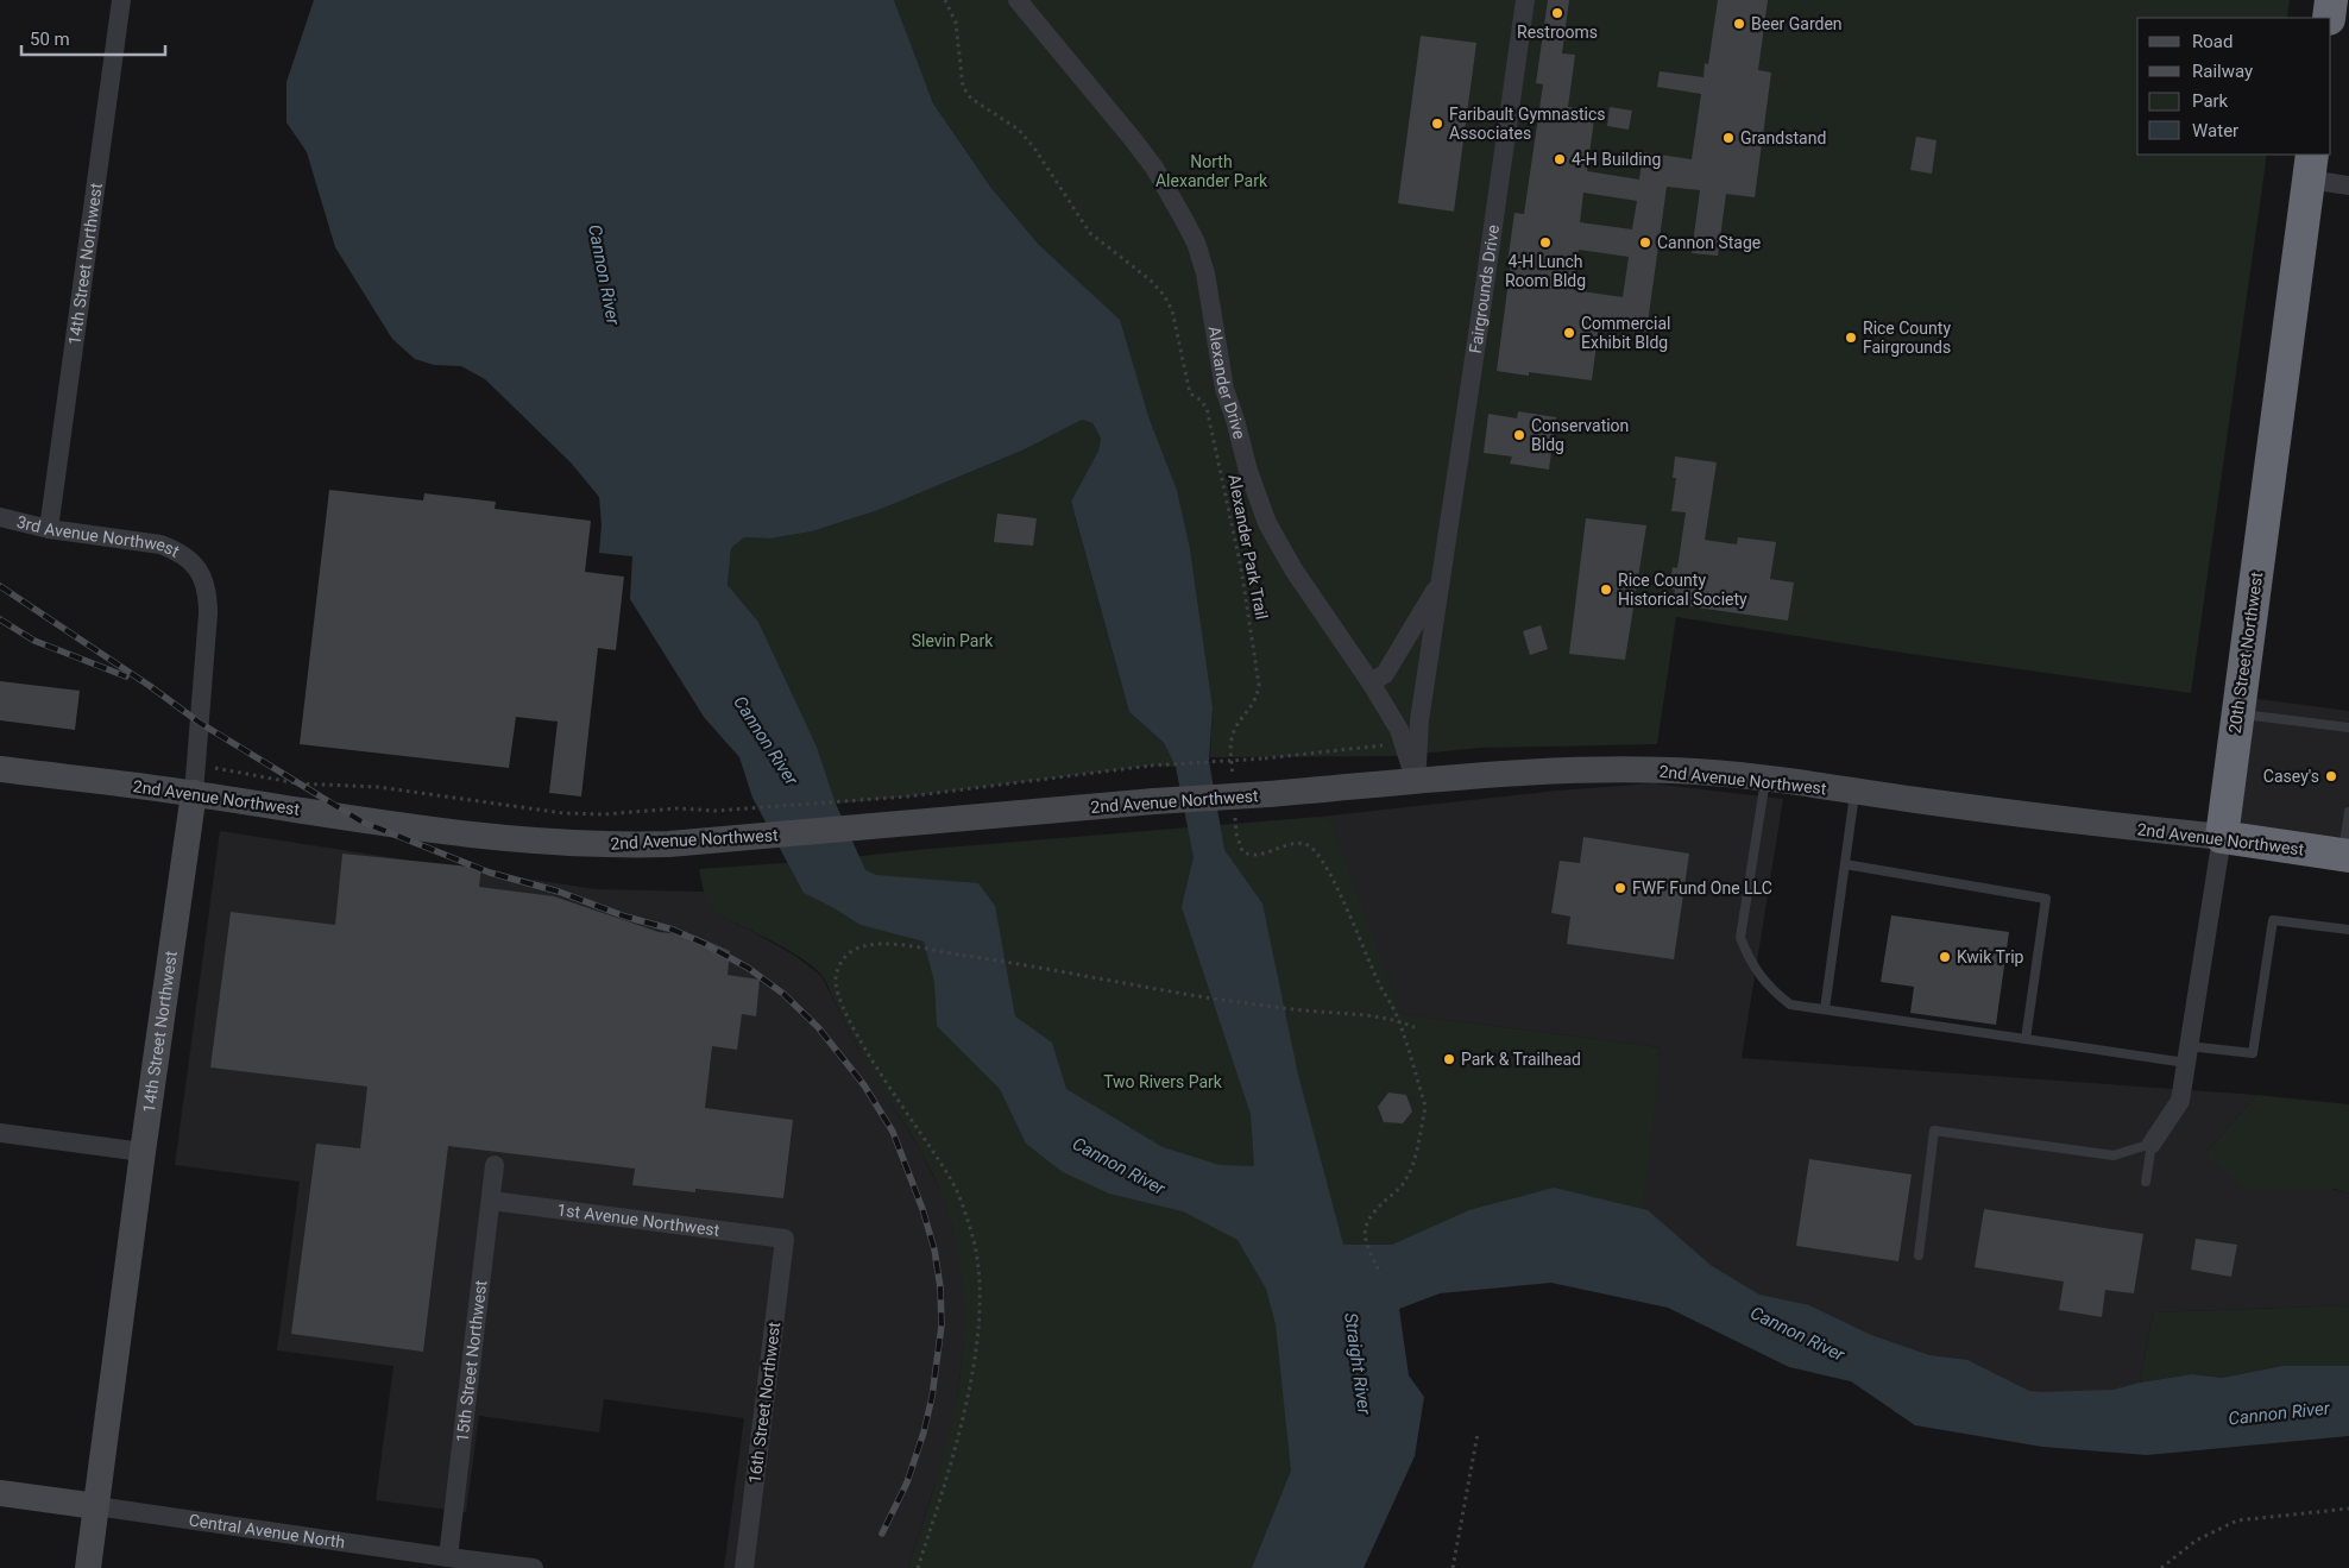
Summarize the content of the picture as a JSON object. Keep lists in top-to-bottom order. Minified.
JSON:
{"streets":{"highway":["20th Street Northwest","2nd Avenue Northwest"],"street":["14th Street Northwest","Fairgrounds Drive","Alexander Drive","3rd Avenue Northwest","1st Avenue Northwest","15th Street Northwest","16th Street Northwest","Central Avenue North"],"path":["Alexander Park Trail"]},"crossings":[["14th Street Northwest","3rd Avenue Northwest"],["14th Street Northwest","2nd Avenue Northwest"],["14th Street Northwest","Central Avenue North"],["Fairgrounds Drive","Alexander Drive"],["Fairgrounds Drive","2nd Avenue Northwest"],["Alexander Drive","2nd Avenue Northwest"],["20th Street Northwest","2nd Avenue Northwest"],["1st Avenue Northwest","15th Street Northwest"],["1st Avenue Northwest","16th Street Northwest"],["15th Street Northwest","Central Avenue North"]],"water":["Cannon River","Straight River"],"parks":["North Alexander Park","Slevin Park","Two Rivers Park"],"places":["Restrooms","Beer Garden","Faribault Gymnastics Associates","Grandstand","4-H Building","4-H Lunch Room Bldg","Cannon Stage","Commercial Exhibit Bldg","Rice County Fairgrounds","Conservation Bldg","Rice County Historical Society","Casey's","FWF Fund One LLC","Kwik Trip","Park & Trailhead"],"legend":["Road","Railway","Park","Water"],"scale_bar":"50 m"}
